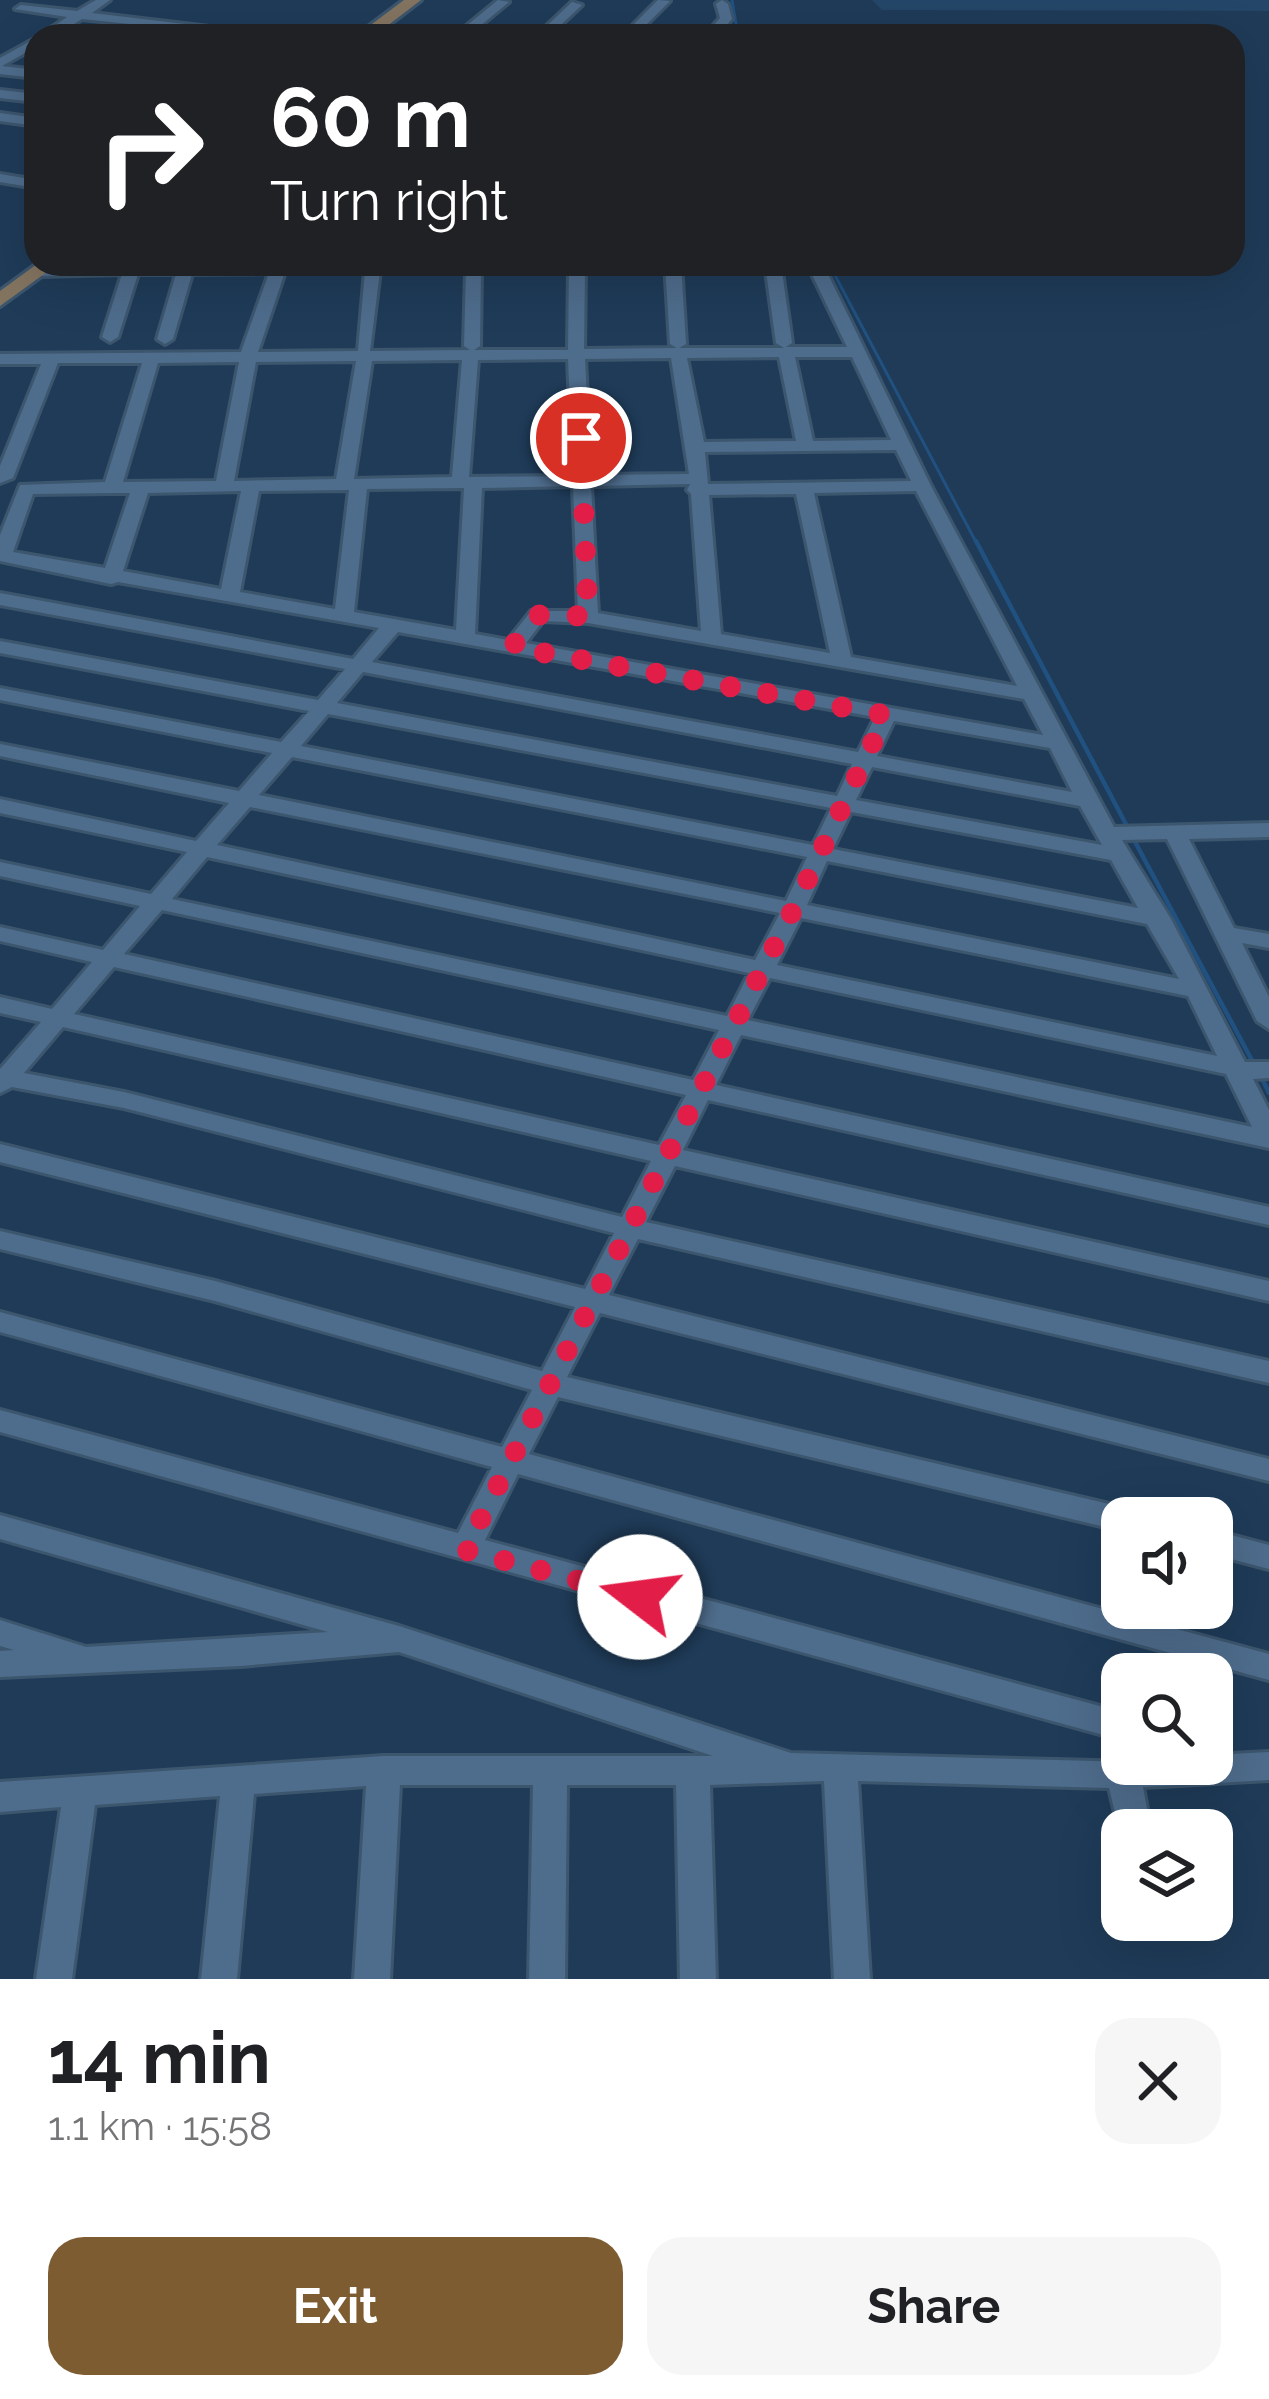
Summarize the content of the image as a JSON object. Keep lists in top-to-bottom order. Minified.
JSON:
{"page":{"turn":["60 m","Turn right"],"heading":["14 min","1.1 km · 15:58"],"buttons":["Exit","Share"]}}
